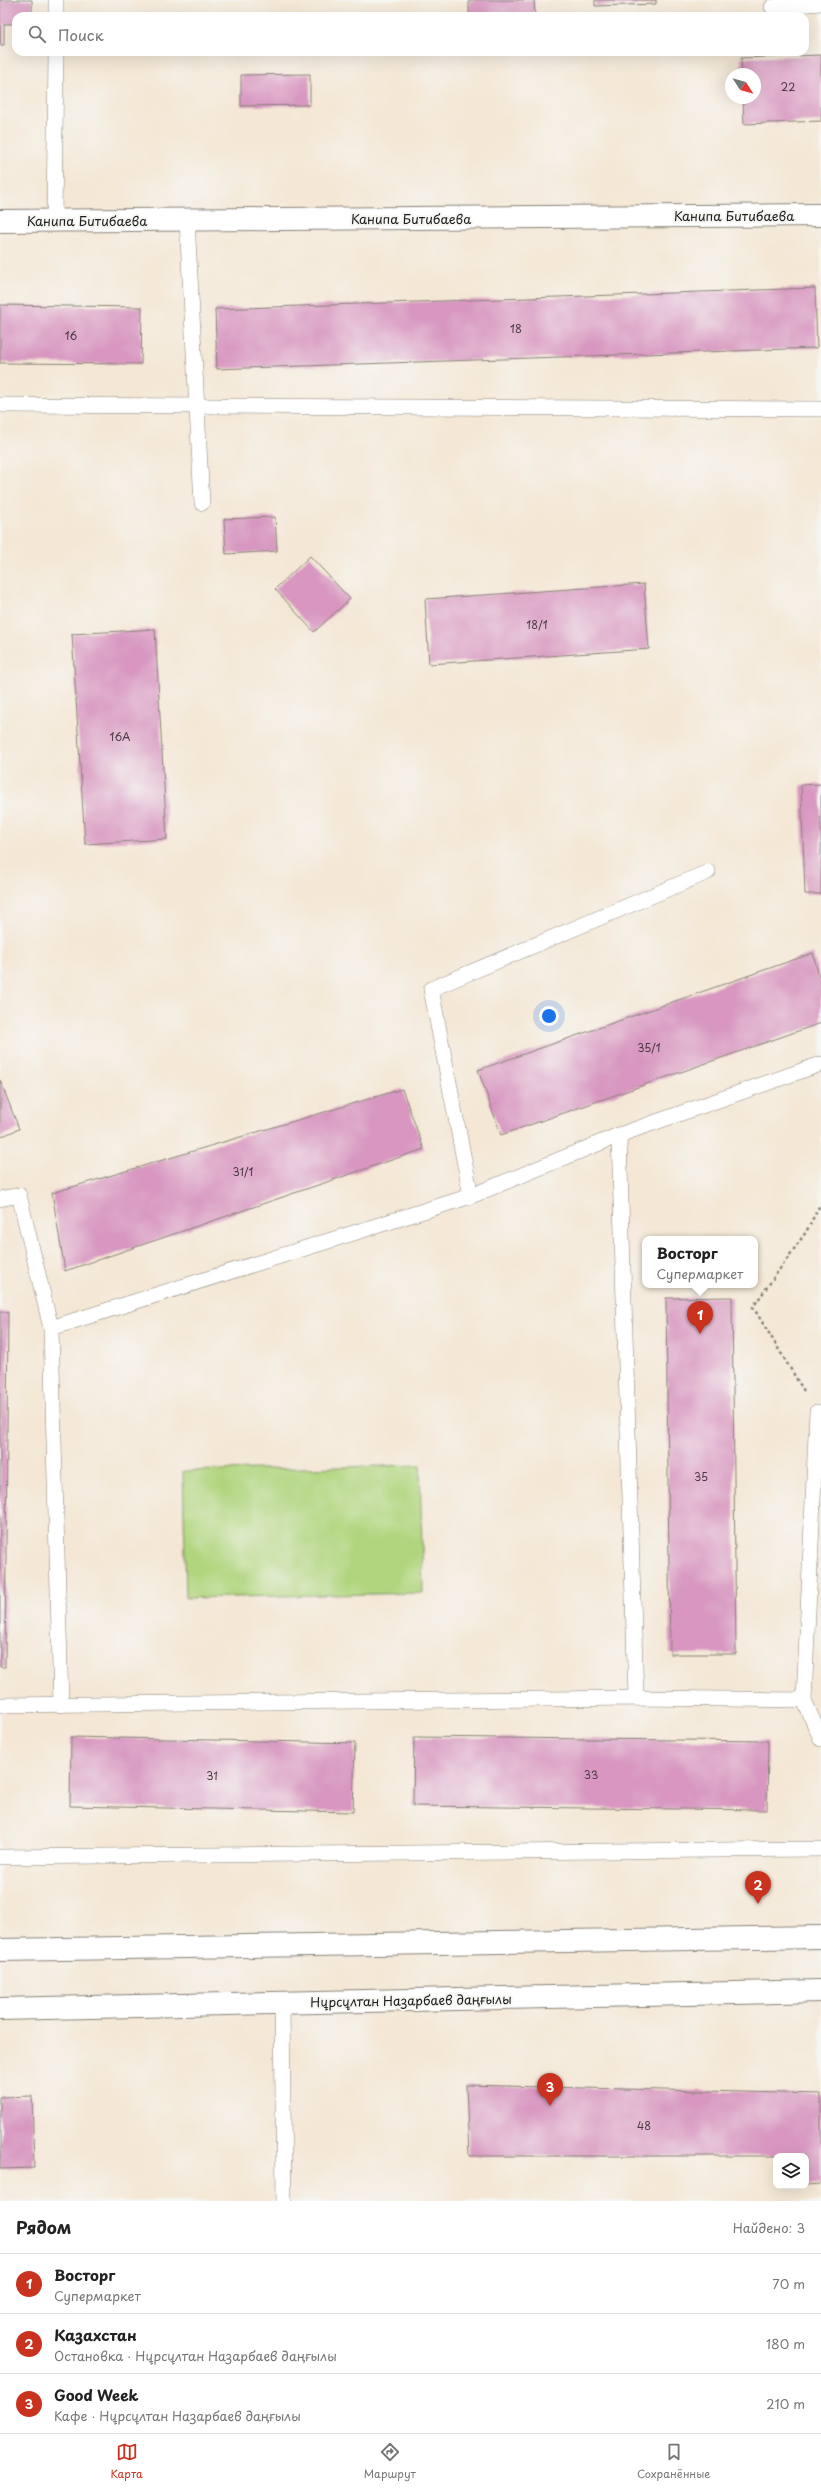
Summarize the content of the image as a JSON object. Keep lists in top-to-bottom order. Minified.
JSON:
{"streets":{"main road":["Канипа Битибаева","Нұрсұлтан Назарбаев даңғылы"]},"house_numbers":["22","18","16","18/1","16А","35/1","31/1","35","33","31","48"],"north":"bottom right","page":{"search":"Поиск","popup":["Восторг","Супермаркет"],"pins":["1","2","3"],"heading":["Рядом","Найдено: 3"],"list":[{"mark":"1","name":"Восторг","note":"Супермаркет","value":"70 m"},{"mark":"2","name":"Казахстан","note":"Остановка · Нұрсұлтан Назарбаев даңғылы","value":"180 m"},{"mark":"3","name":"Good Week","note":"Кафе · Нұрсұлтан Назарбаев даңғылы","value":"210 m"}],"nav":["Карта","Маршрут","Сохранённые"]}}
